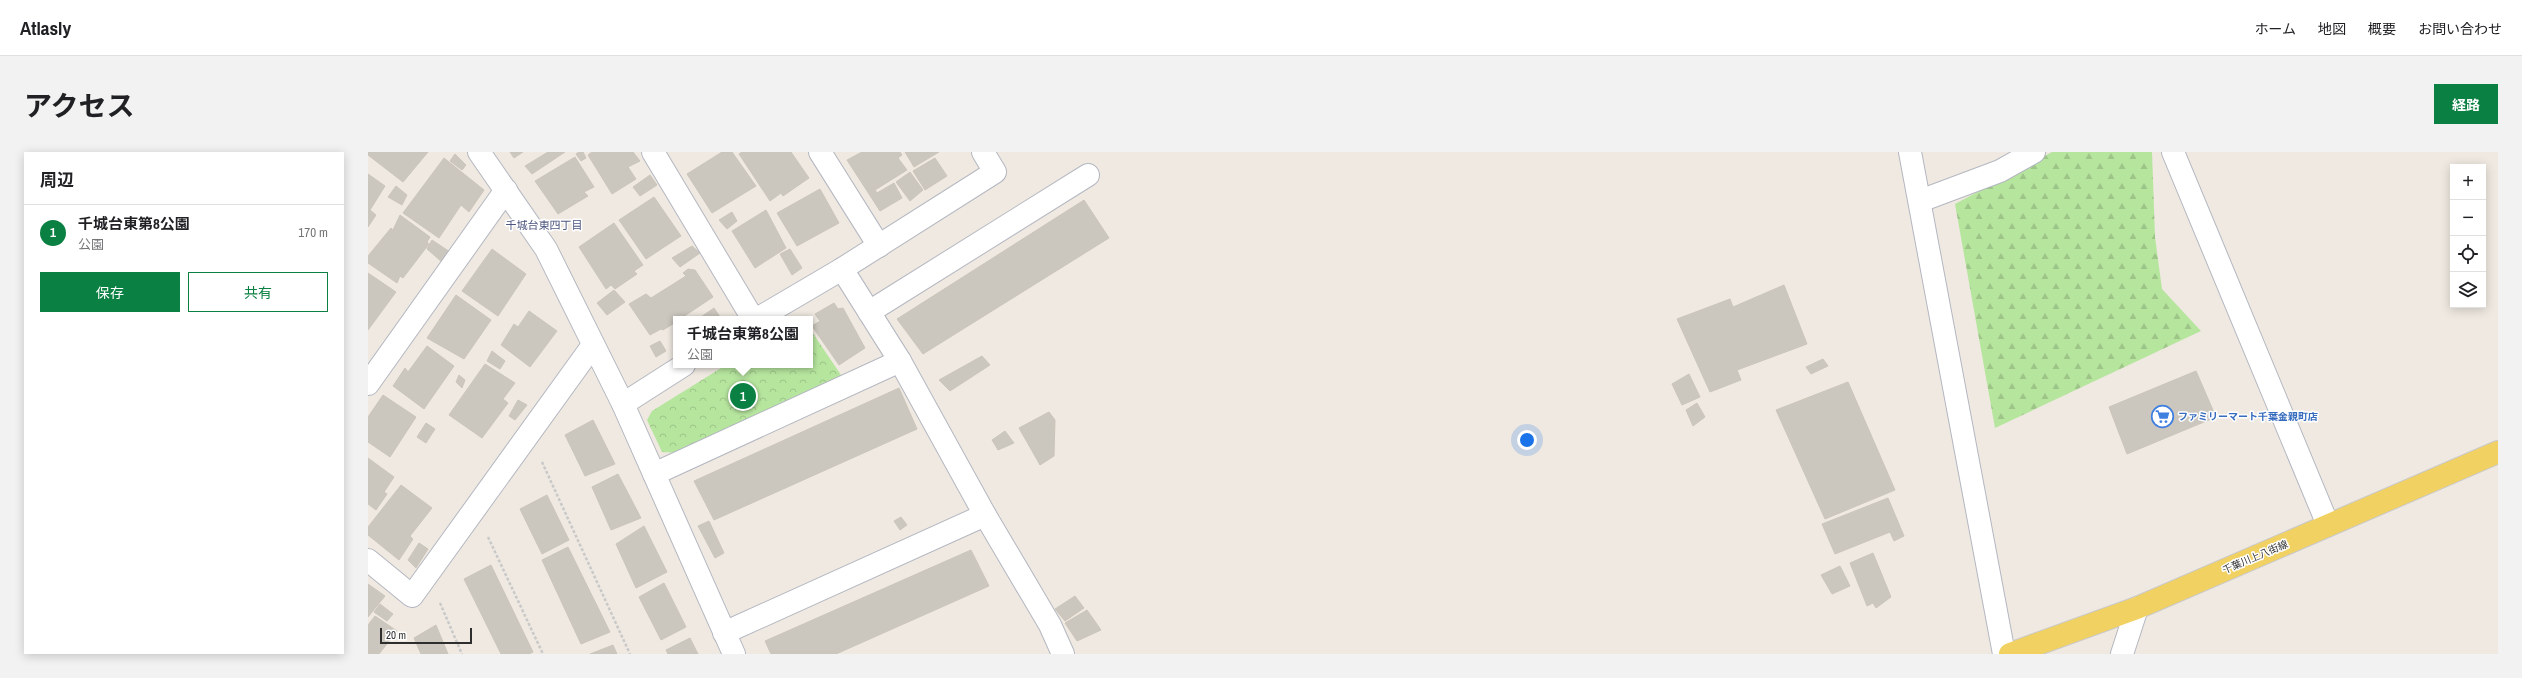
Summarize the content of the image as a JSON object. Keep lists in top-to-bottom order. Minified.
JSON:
{"streets":{"main road":["千葉川上八街線"]},"districts":["千城台東四丁目"],"places":{"supermarket":["ファミリーマート千葉金親町店"]},"scale_bar":"20 m","page":{"header":"Atlasly","nav":["ホーム","地図","概要","お問い合わせ"],"title":"アクセス","buttons":["経路",["保存","共有"]],"heading":"周辺","map_buttons":["+","−"],"list":[{"mark":"1","name":"千城台東第8公園","note":"公園","value":"170 m"}],"popup":["千城台東第8公園","公園"],"pins":"1","scale":"20 m"}}
